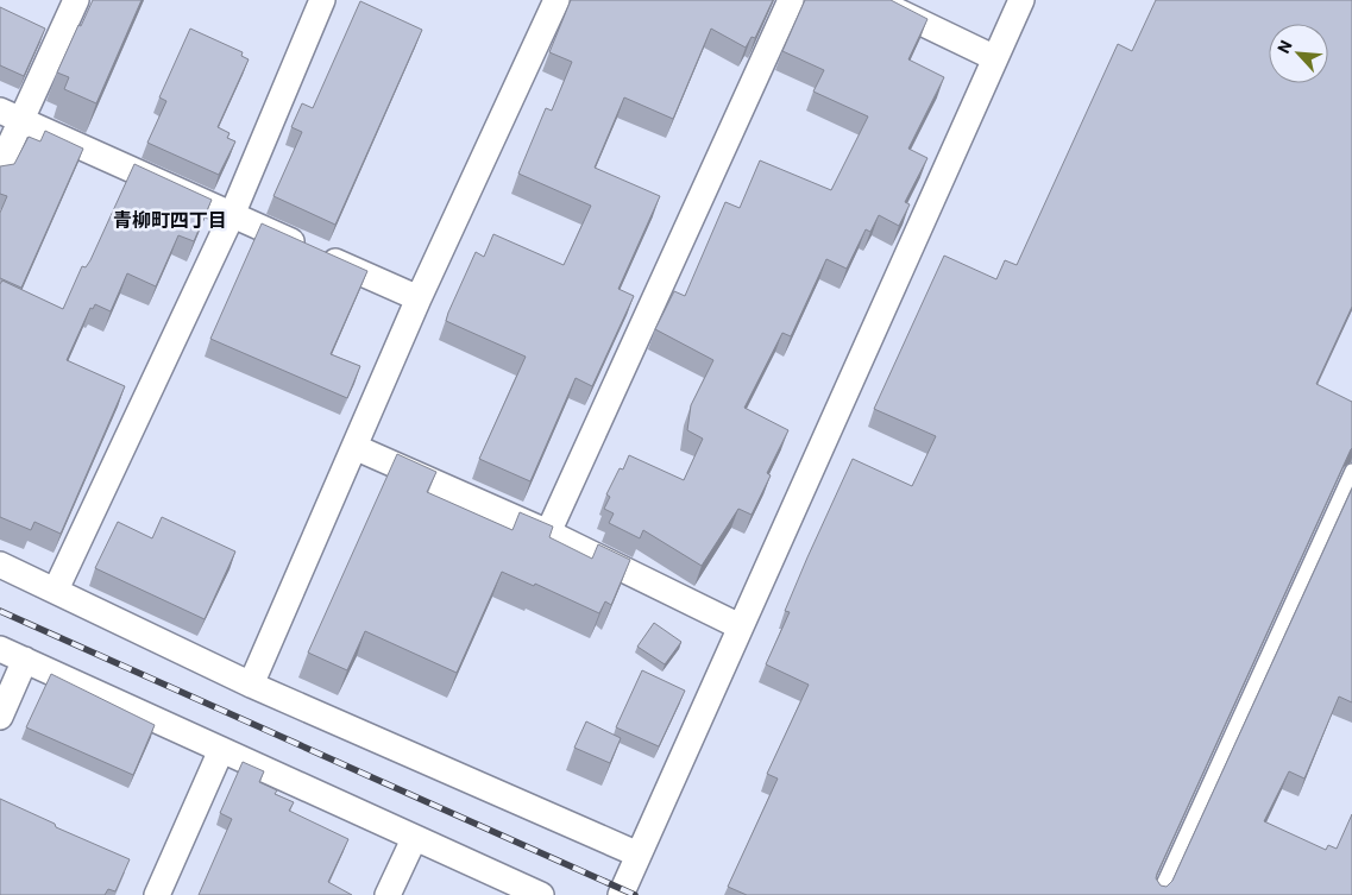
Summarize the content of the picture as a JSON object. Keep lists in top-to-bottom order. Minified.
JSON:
{"districts":["青柳町四丁目"],"north":"top left"}
